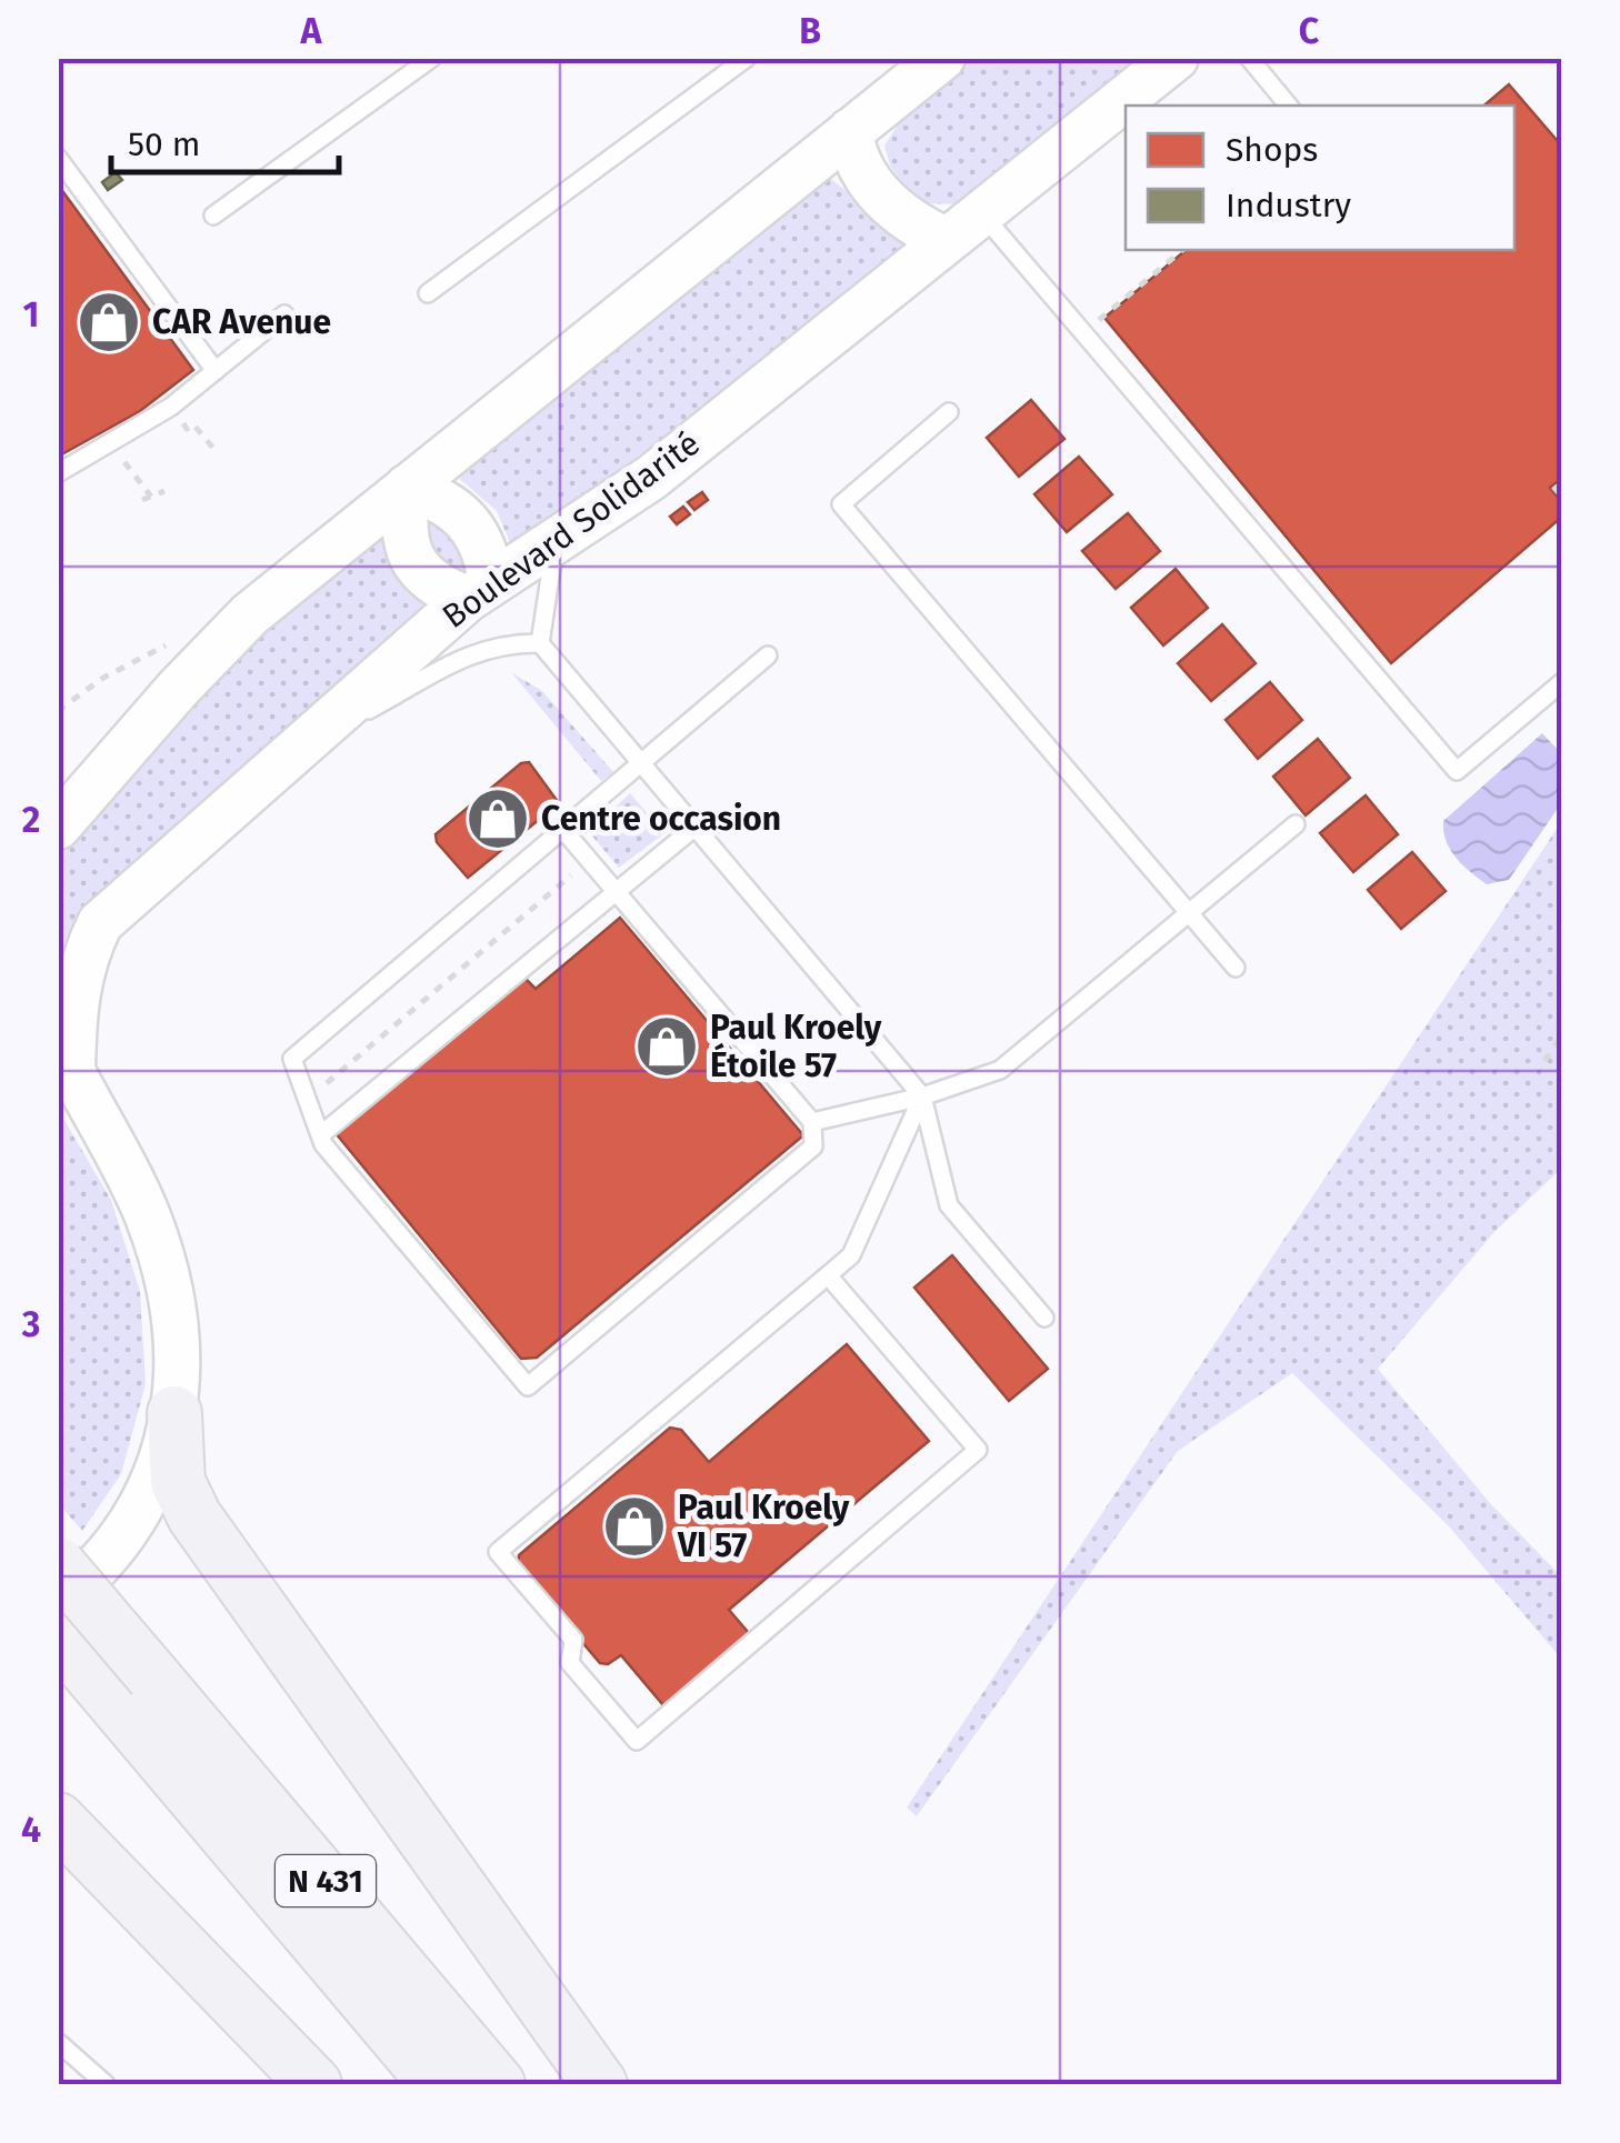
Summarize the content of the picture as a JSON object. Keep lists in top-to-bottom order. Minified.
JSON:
{"streets":{"highway":["N 431"],"main road":["Boulevard Solidarité"]},"places":{"shop":["CAR Avenue","Centre occasion","Paul Kroely Étoile 57","Paul Kroely VI 57"]},"legend":["Shops","Industry"],"scale_bar":"50 m","grid":{"columns":["A","B","C"],"rows":["1","2","3","4"]}}
